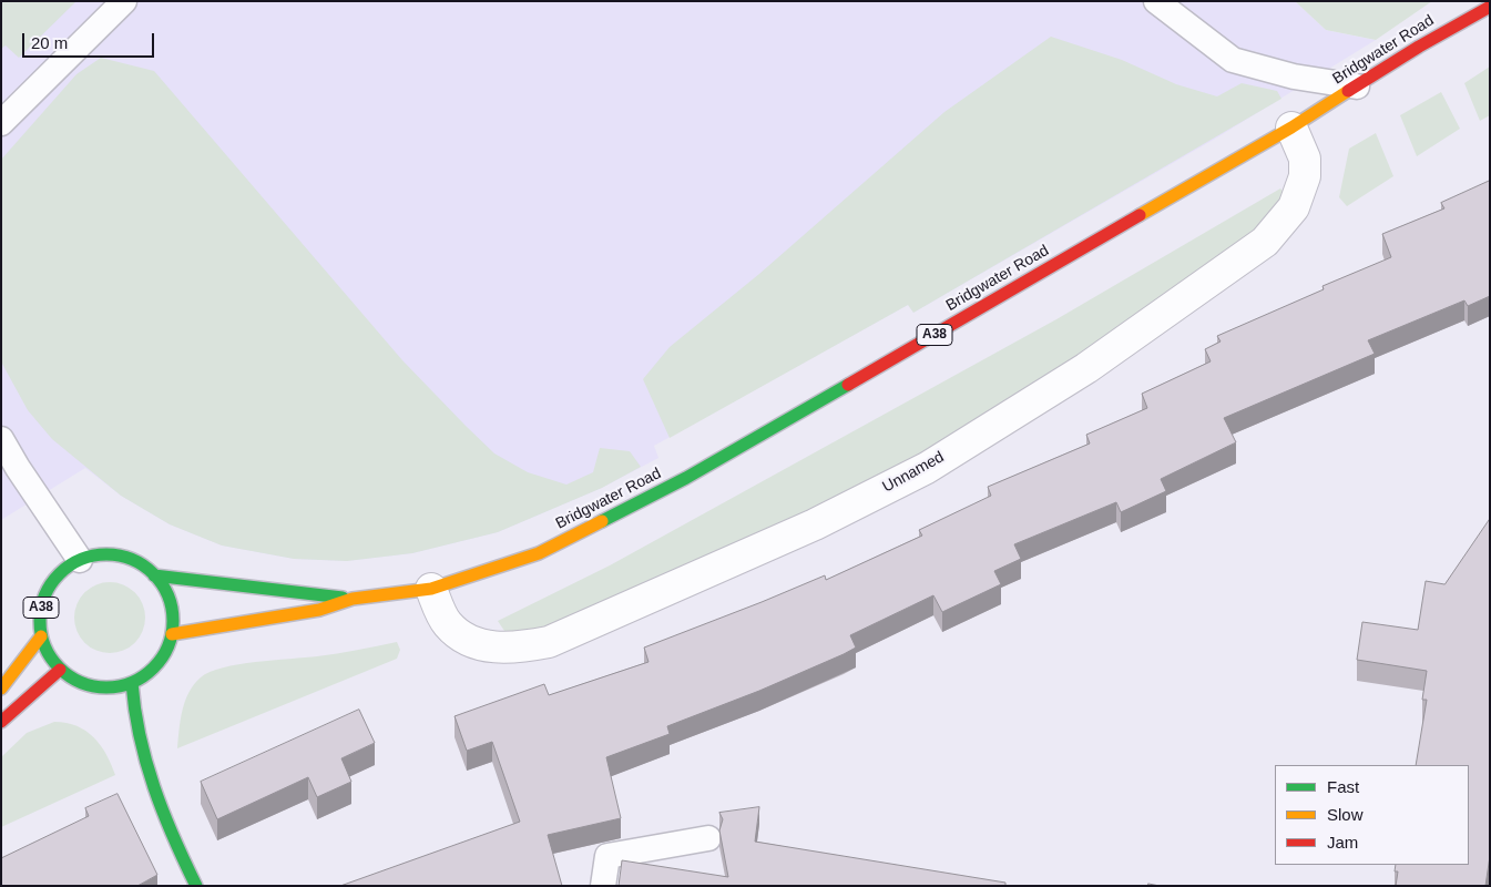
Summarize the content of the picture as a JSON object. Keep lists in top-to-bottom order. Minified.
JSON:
{"streets":{"main road":["Bridgwater Road","A38"],"street":["Unnamed"]},"crossings":[["Bridgwater Road","A38"],["Bridgwater Road","Unnamed"]],"legend":["Fast","Slow","Jam"],"scale_bar":"20 m"}
